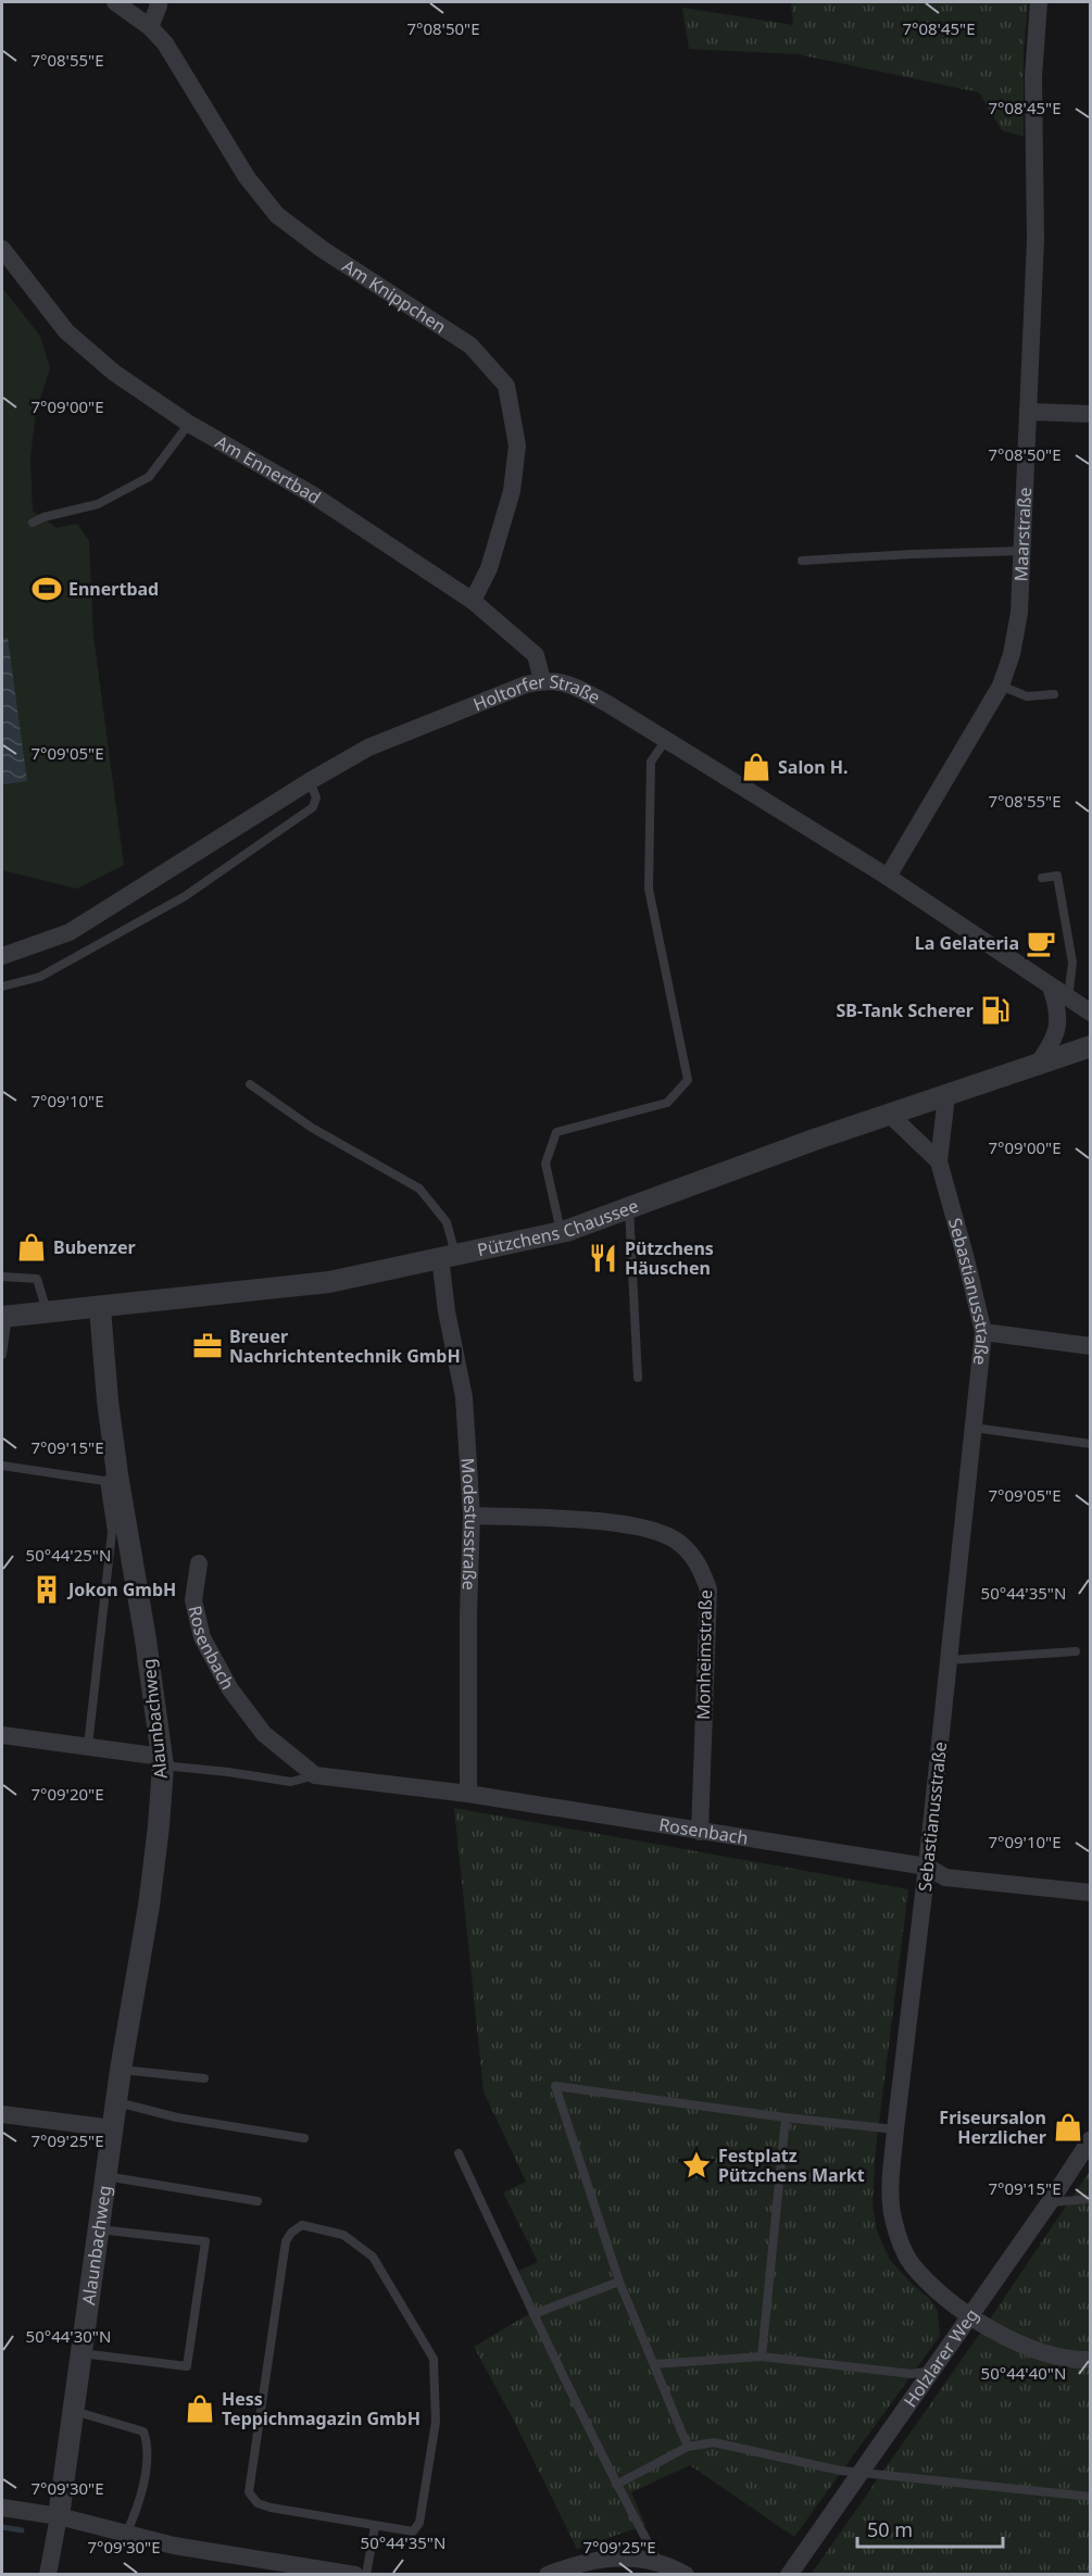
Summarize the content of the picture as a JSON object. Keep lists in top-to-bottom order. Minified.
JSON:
{"streets":{"street":["Am Knippchen","Am Ennertbad","Maarstraße","Holtorfer Straße","Pützchens Chaussee","Sebastianusstraße","Modestusstraße","Rosenbach","Monheimstraße","Alaunbachweg","Holzlarer Weg"]},"crossings":[["Am Knippchen","Am Ennertbad"],["Am Ennertbad","Holtorfer Straße"],["Maarstraße","Holtorfer Straße"],["Pützchens Chaussee","Sebastianusstraße"],["Pützchens Chaussee","Modestusstraße"],["Pützchens Chaussee","Alaunbachweg"],["Sebastianusstraße","Rosenbach"],["Sebastianusstraße","Holzlarer Weg"],["Modestusstraße","Rosenbach"],["Modestusstraße","Monheimstraße"],["Rosenbach","Monheimstraße"],["Rosenbach","Alaunbachweg"]],"places":{"sports":["Ennertbad"],"shop":["Salon H.","Bubenzer","Friseursalon Herzlicher","Hess Teppichmagazin GmbH"],"cafe":["La Gelateria"],"fuel station":["SB-Tank Scherer"],"restaurant":["Pützchens Häuschen"],"office":["Breuer Nachrichtentechnik GmbH"],"building":["Jokon GmbH"],"place":["Festplatz Pützchens Markt"]},"scale_bar":"50 m","coordinates":["7°08'50\"E","7°08'45\"E","7°08'55\"E","7°09'00\"E","7°09'05\"E","7°09'10\"E","7°09'15\"E","50°44'25\"N","50°44'35\"N","7°09'20\"E","7°09'25\"E","50°44'30\"N","50°44'40\"N","7°09'30\"E"]}
